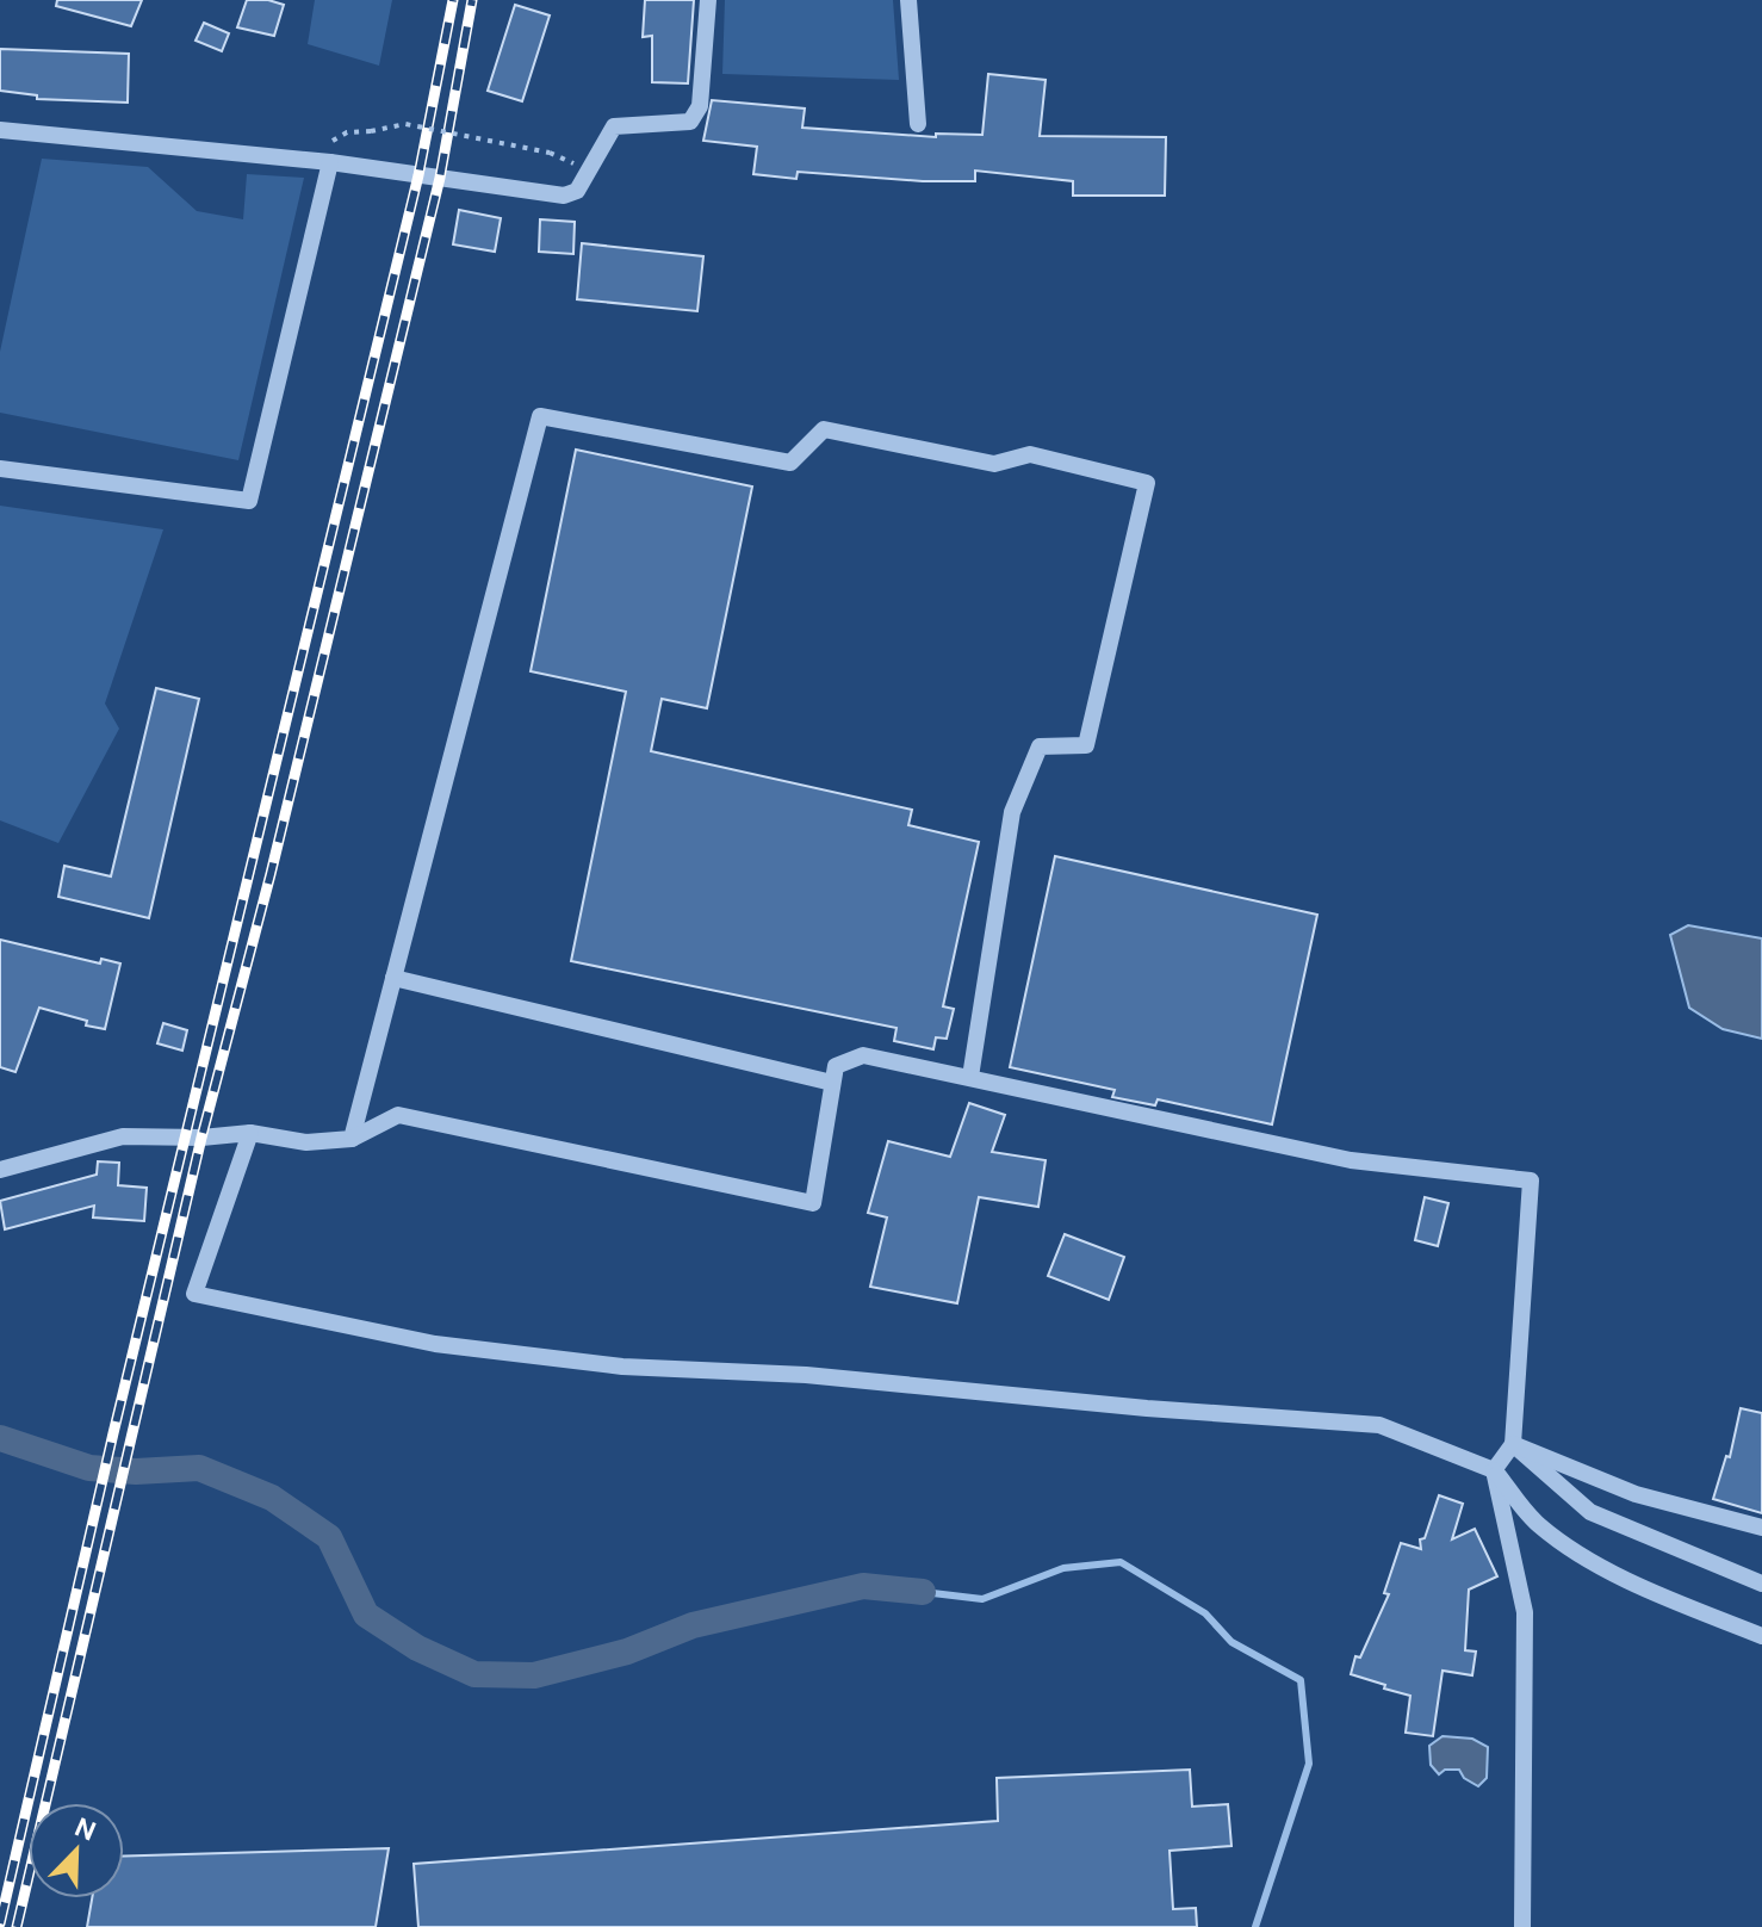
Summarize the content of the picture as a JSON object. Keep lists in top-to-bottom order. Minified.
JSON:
{"north":"top right"}
